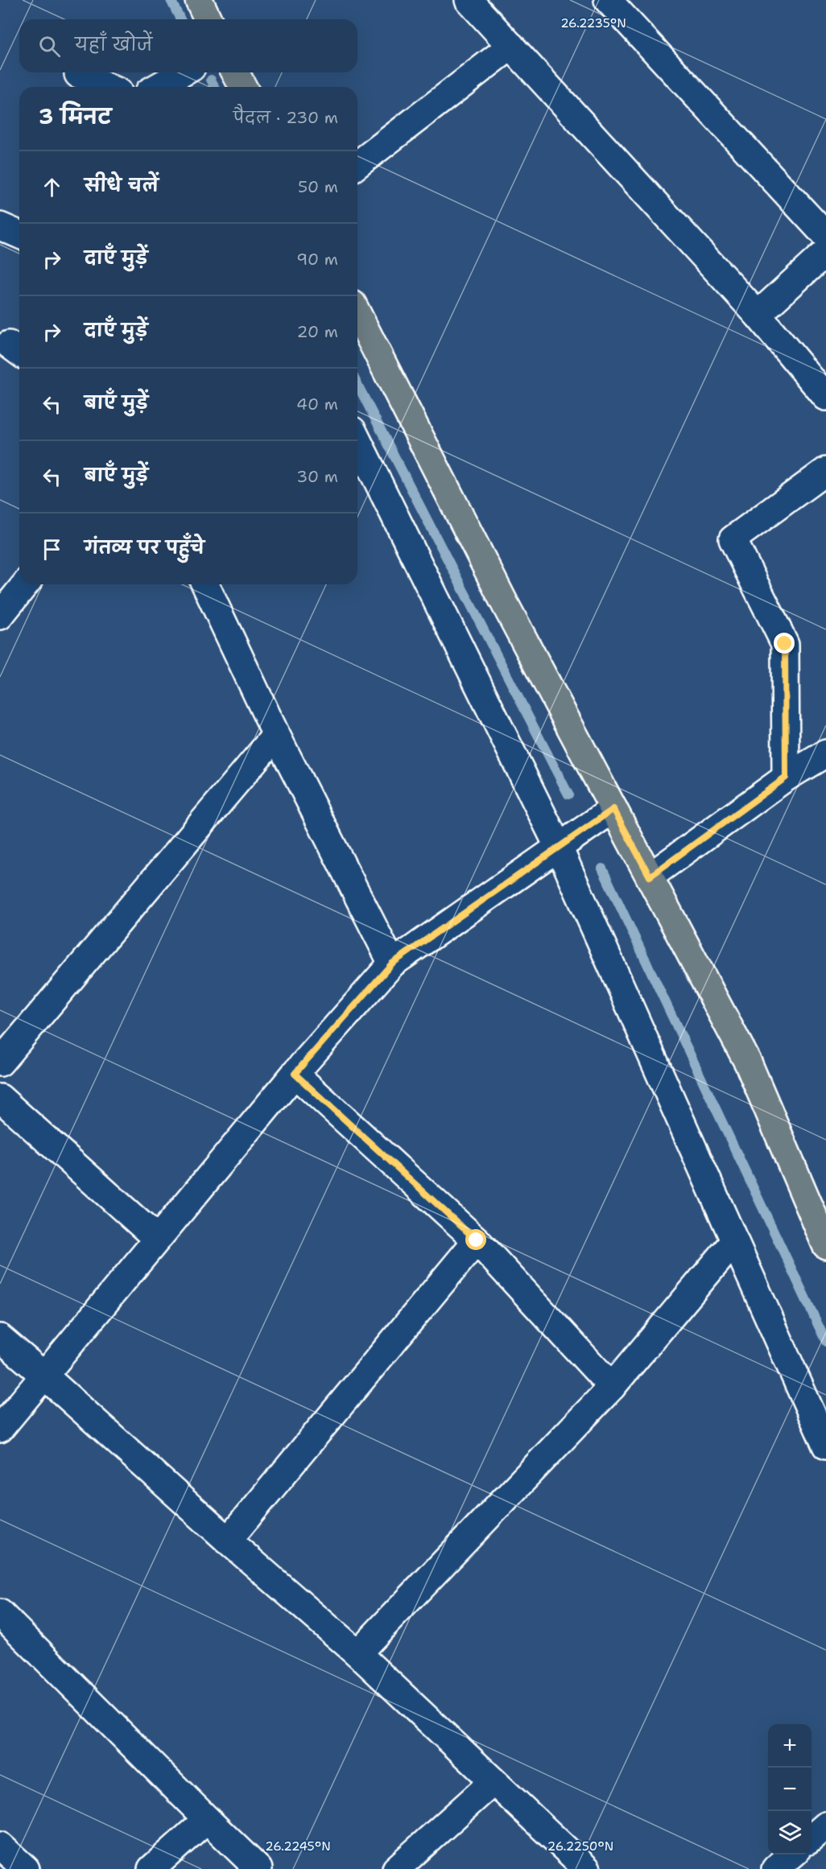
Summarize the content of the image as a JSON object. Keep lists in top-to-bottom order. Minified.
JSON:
{"page":{"search":"यहाँ खोजें","heading":["3 मिनट","पैदल · 230 m"],"list":[["सीधे चलें","50 m"],["दाएँ मुड़ें","90 m"],["दाएँ मुड़ें","20 m"],["बाएँ मुड़ें","40 m"],["बाएँ मुड़ें","30 m"],"गंतव्य पर पहुँचे"],"map_buttons":["+","−"]},"coordinates":["26.2235°N","26.2245°N","26.2250°N"]}
